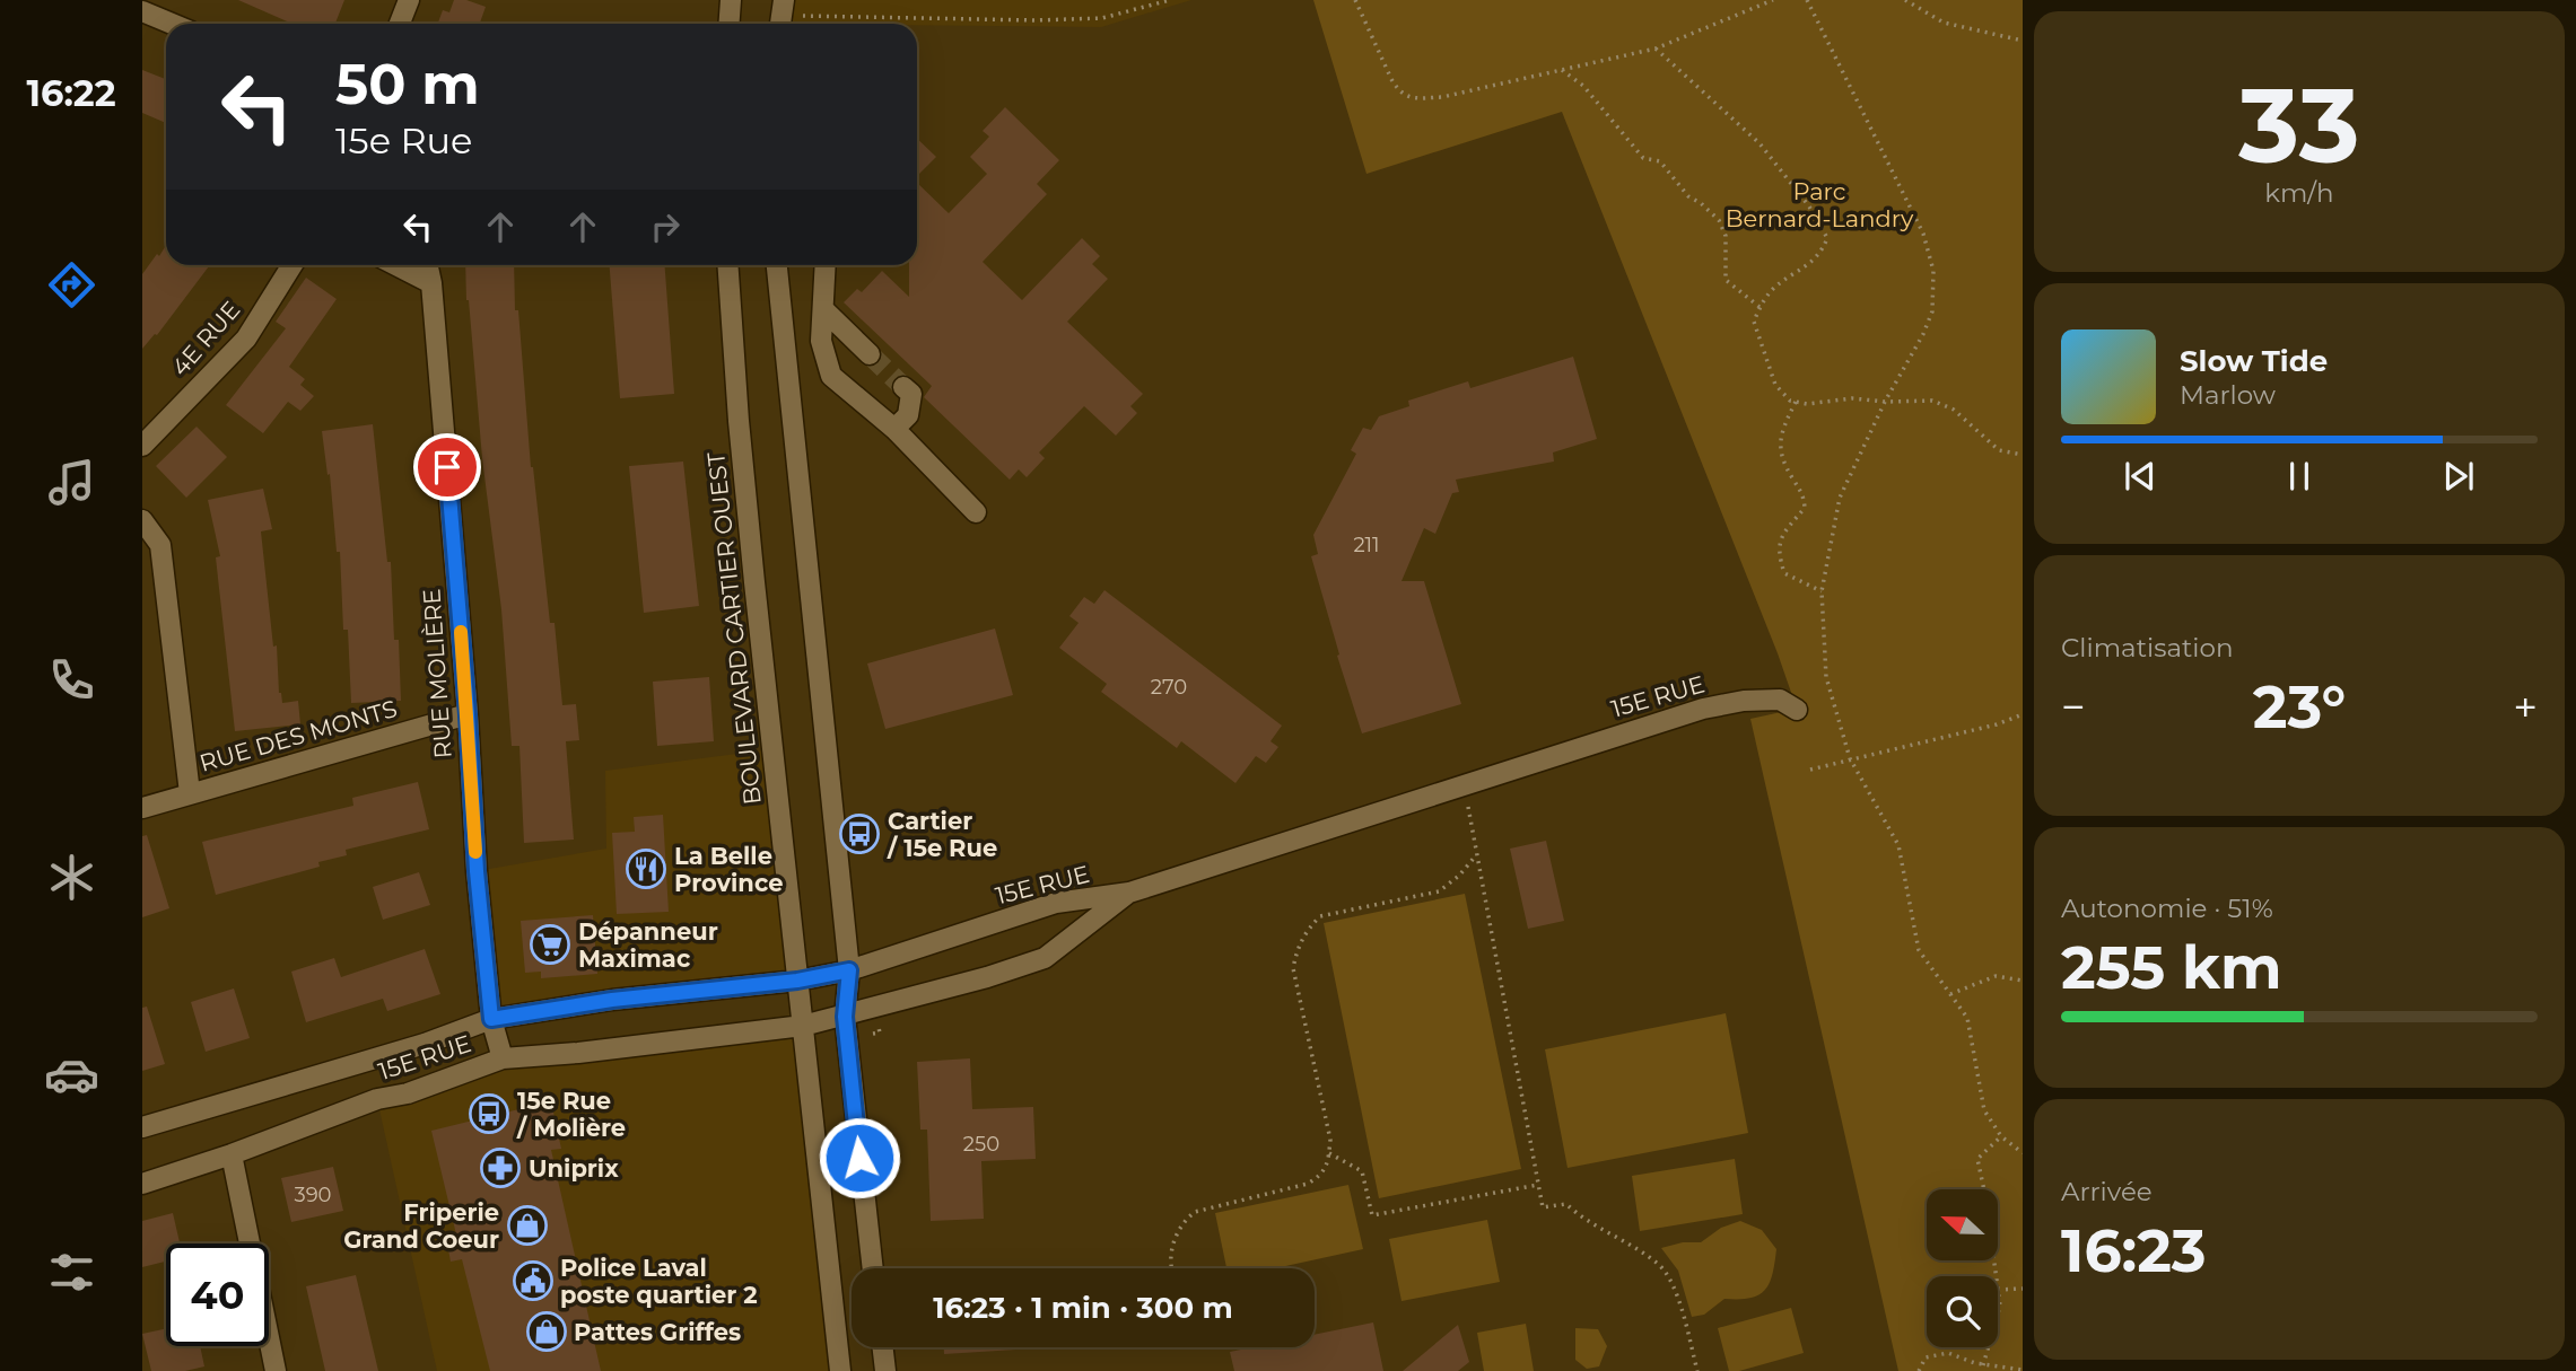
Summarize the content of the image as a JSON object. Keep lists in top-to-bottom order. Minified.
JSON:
{"streets":{"street":["4E RUE","BOULEVARD CARTIER OUEST","RUE MOLIÈRE","15E RUE","RUE DES MONTS"]},"crossings":[["BOULEVARD CARTIER OUEST","15E RUE"],["RUE MOLIÈRE","15E RUE"],["RUE MOLIÈRE","RUE DES MONTS"]],"parks":["Parc Bernard-Landry"],"places":{"bus stop":["Cartier / 15e Rue","15e Rue / Molière"],"restaurant":["La Belle Province"],"supermarket":["Dépanneur Maximac"],"pharmacy":["Uniprix"],"shop":["Friperie Grand Coeur","Pattes Griffes"],"public building":["Police Laval poste quartier 2"]},"house_numbers":["211","270","250","390"],"north":"left","page":{"tabs":"16:22","tile":[["33","km/h"],"Climatisation",["Autonomie · 51%","255 km"],["Arrivée","16:23"]],"turn":["50 m","15e Rue"],"song":["Slow Tide","Marlow"],"heat":["−","23°","+"],"limit":"40","trip":"16:23 · 1 min · 300 m"}}
